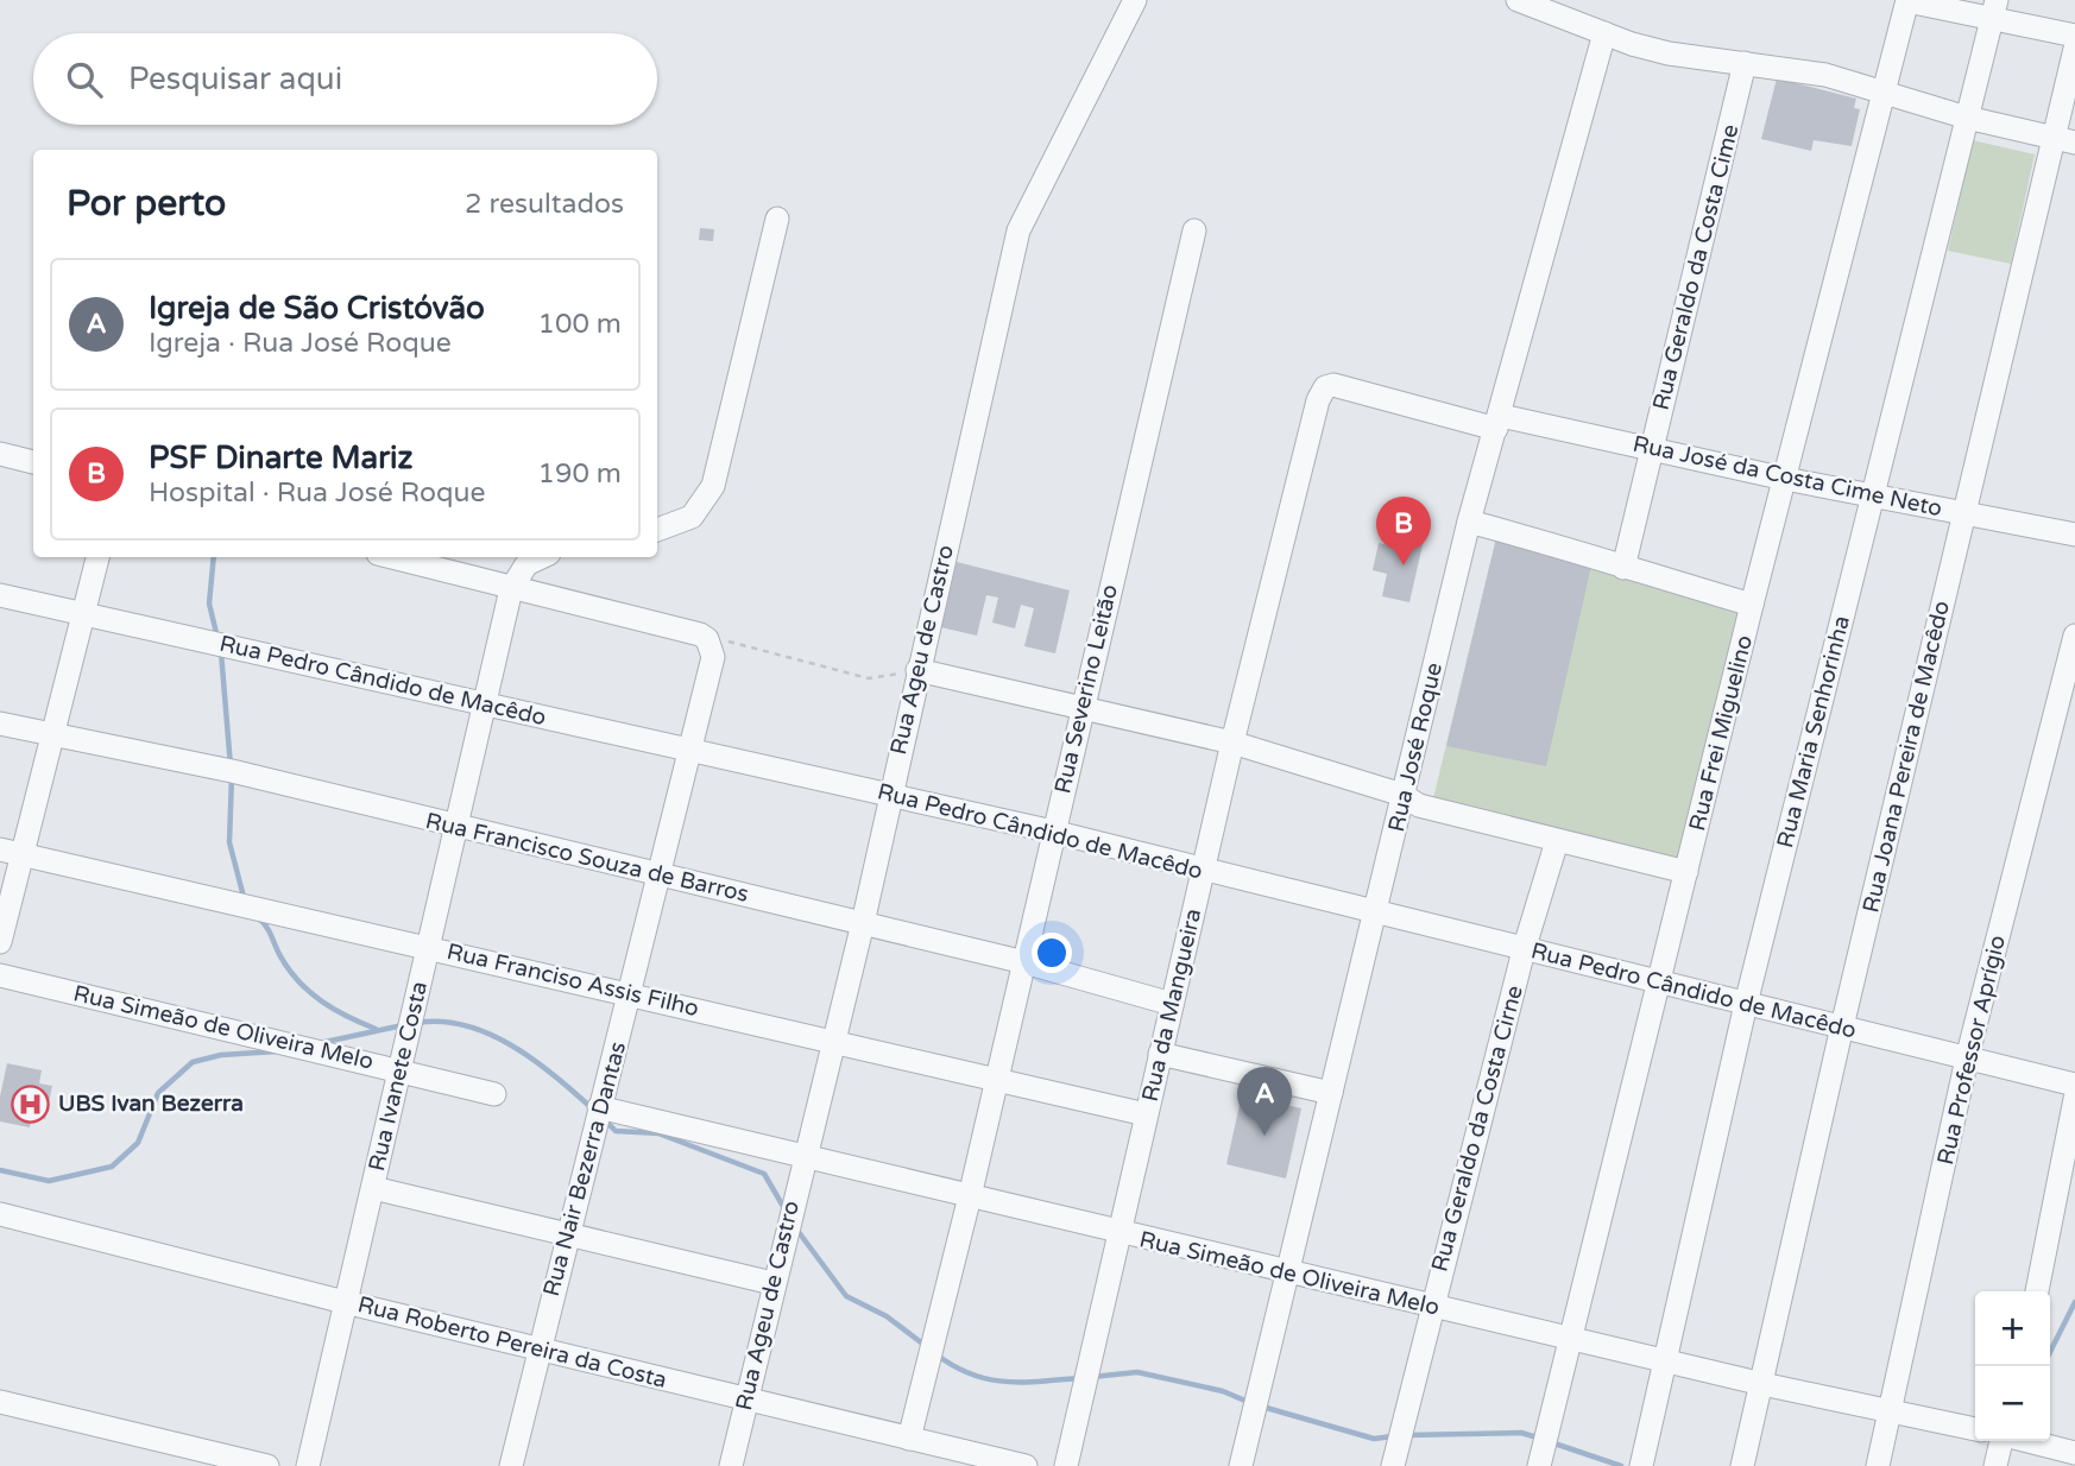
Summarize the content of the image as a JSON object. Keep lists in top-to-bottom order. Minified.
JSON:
{"streets":{"street":["Rua Geraldo da Costa Cime","Rua José da Costa Cime Neto","Rua Ageu de Castro","Rua Pedro Cândido de Macêdo","Rua Severino Leitão","Rua Maria Senhorinha","Rua Frei Miguelino","Rua José Roque","Rua Joana Pereira de Macêdo","Rua Francisco Souza de Barros","Rua Franciso Assis Filho","Rua da Mangueira","Rua Simeão de Oliveira Melo","Rua Professor Aprígio","Rua Ivanete Costa","Rua Geraldo da Costa Cirne","Rua Nair Bezerra Dantas","Rua Roberto Pereira da Costa"]},"crossings":[["Rua Geraldo da Costa Cime","Rua José da Costa Cime Neto"],["Rua José da Costa Cime Neto","Rua Maria Senhorinha"],["Rua José da Costa Cime Neto","Rua Frei Miguelino"],["Rua José da Costa Cime Neto","Rua José Roque"],["Rua José da Costa Cime Neto","Rua Joana Pereira de Macêdo"],["Rua José da Costa Cime Neto","Rua da Mangueira"],["Rua Ageu de Castro","Rua Pedro Cândido de Macêdo"],["Rua Ageu de Castro","Rua Francisco Souza de Barros"],["Rua Ageu de Castro","Rua Franciso Assis Filho"],["Rua Ageu de Castro","Rua Simeão de Oliveira Melo"],["Rua Ageu de Castro","Rua Roberto Pereira da Costa"],["Rua Pedro Cândido de Macêdo","Rua Severino Leitão"],["Rua Pedro Cândido de Macêdo","Rua Maria Senhorinha"],["Rua Pedro Cândido de Macêdo","Rua Frei Miguelino"],["Rua Pedro Cândido de Macêdo","Rua José Roque"],["Rua Pedro Cândido de Macêdo","Rua Joana Pereira de Macêdo"],["Rua Pedro Cândido de Macêdo","Rua da Mangueira"],["Rua Pedro Cândido de Macêdo","Rua Professor Aprígio"],["Rua Pedro Cândido de Macêdo","Rua Ivanete Costa"],["Rua Pedro Cândido de Macêdo","Rua Geraldo da Costa Cirne"],["Rua Pedro Cândido de Macêdo","Rua Nair Bezerra Dantas"],["Rua Severino Leitão","Rua Francisco Souza de Barros"],["Rua Severino Leitão","Rua Franciso Assis Filho"],["Rua Severino Leitão","Rua Simeão de Oliveira Melo"],["Rua Severino Leitão","Rua Roberto Pereira da Costa"],["Rua Maria Senhorinha","Rua Simeão de Oliveira Melo"],["Rua Frei Miguelino","Rua Simeão de Oliveira Melo"],["Rua José Roque","Rua Simeão de Oliveira Melo"],["Rua Joana Pereira de Macêdo","Rua Simeão de Oliveira Melo"],["Rua Francisco Souza de Barros","Rua da Mangueira"],["Rua Francisco Souza de Barros","Rua Ivanete Costa"],["Rua Francisco Souza de Barros","Rua Nair Bezerra Dantas"],["Rua Franciso Assis Filho","Rua da Mangueira"],["Rua Franciso Assis Filho","Rua Ivanete Costa"],["Rua Franciso Assis Filho","Rua Nair Bezerra Dantas"],["Rua da Mangueira","Rua Simeão de Oliveira Melo"],["Rua Simeão de Oliveira Melo","Rua Professor Aprígio"],["Rua Simeão de Oliveira Melo","Rua Ivanete Costa"],["Rua Simeão de Oliveira Melo","Rua Geraldo da Costa Cirne"],["Rua Simeão de Oliveira Melo","Rua Nair Bezerra Dantas"],["Rua Ivanete Costa","Rua Roberto Pereira da Costa"],["Rua Nair Bezerra Dantas","Rua Roberto Pereira da Costa"]],"places":{"hospital":["UBS Ivan Bezerra"]},"page":{"search":"Pesquisar aqui","heading":["Por perto","2 resultados"],"list":[{"mark":"A","name":"Igreja de São Cristóvão","note":"Igreja · Rua José Roque","value":"100 m"},{"mark":"B","name":"PSF Dinarte Mariz","note":"Hospital · Rua José Roque","value":"190 m"}],"pins":["B","A"],"map_buttons":["+","−"]}}
